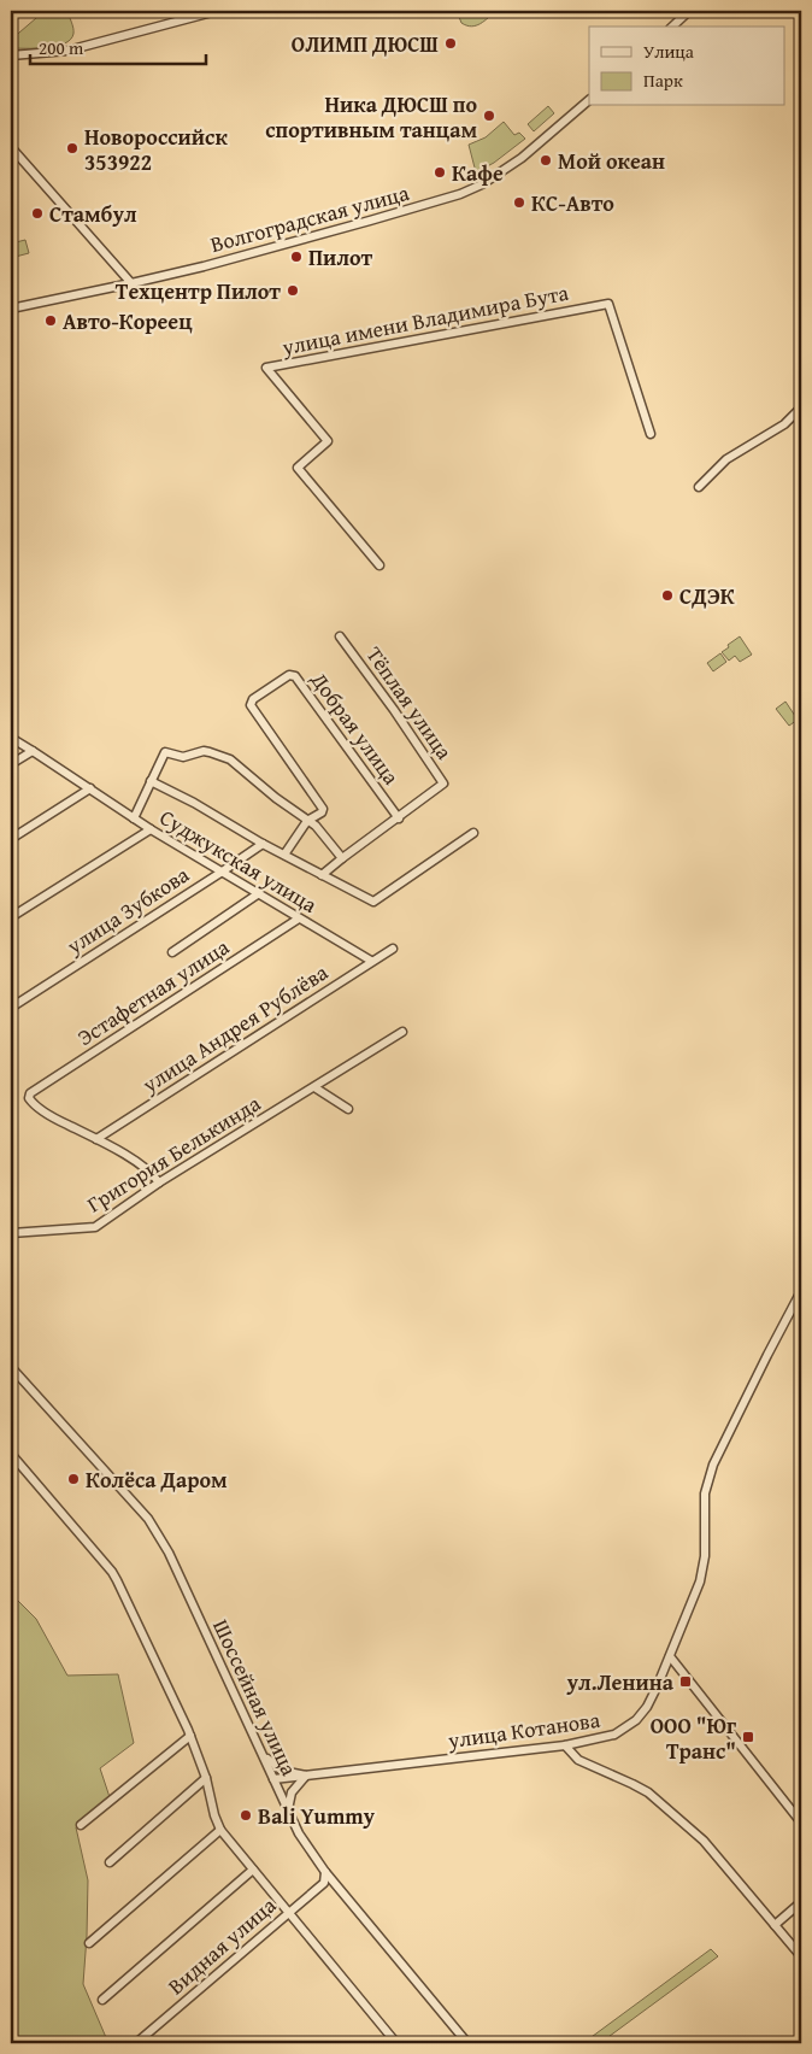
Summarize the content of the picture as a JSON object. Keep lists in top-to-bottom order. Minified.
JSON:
{"streets":{"street":["Волгоградская улица","улица имени Владимира Бута","Тёплая улица","Добрая улица","Суджукская улица","улица Зубкова","Эстафетная улица","улица Андрея Рублёва","Григория Белькинда","Шоссейная улица","улица Котанова","Видная улица"]},"crossings":[["Тёплая улица","Добрая улица"],["Суджукская улица","улица Зубкова"],["Суджукская улица","Эстафетная улица"],["Суджукская улица","улица Андрея Рублёва"],["Эстафетная улица","улица Андрея Рублёва"],["Шоссейная улица","улица Котанова"],["Шоссейная улица","Видная улица"]],"places":{"other":["ОЛИМП ДЮСШ","Ника ДЮСШ по спортивным танцам","Новороссийск 353922","Мой океан","Кафе","КС-Авто","Стамбул","Пилот","Техцентр Пилот","Авто-Кореец","СДЭК","Колёса Даром","Bali Yummy"],"transit":["ул.Ленина","ООО \"Юг Транс\""]},"legend":["Улица","Парк"],"scale_bar":"200 m"}
